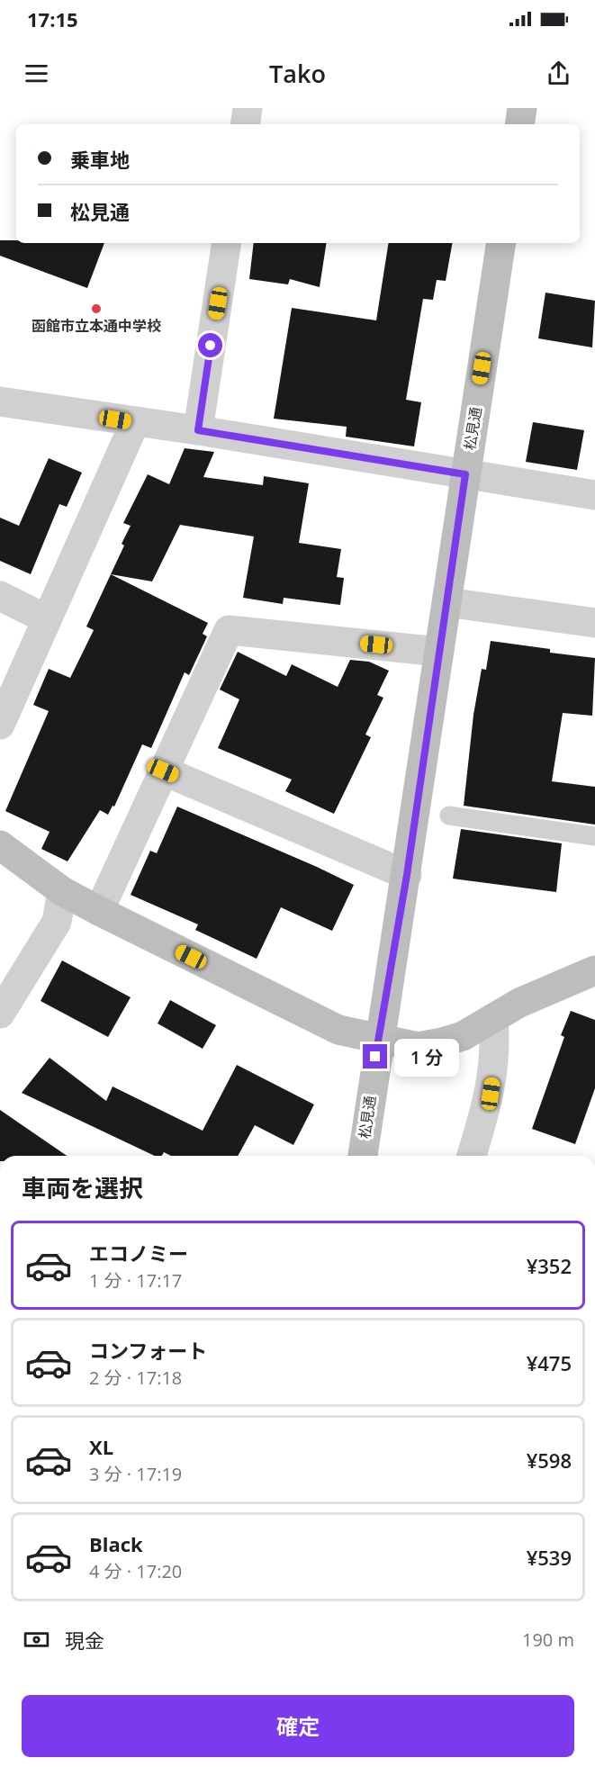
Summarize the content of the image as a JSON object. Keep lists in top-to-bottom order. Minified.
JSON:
{"streets":{"street":["松見通"]},"places":["函館市立本通中学校"],"page":{"status":"17:15","header":"Tako","banner":["乗車地","松見通"],"bubble":"1 分","heading":"車両を選択","list":[{"name":"エコノミー","note":"1 分 · 17:17","value":"¥352"},{"name":"コンフォート","note":"2 分 · 17:18","value":"¥475"},{"name":"XL","note":"3 分 · 17:19","value":"¥598"},{"name":"Black","note":"4 分 · 17:20","value":"¥539"}],"pay":["現金","190 m"],"buttons":"確定"}}
